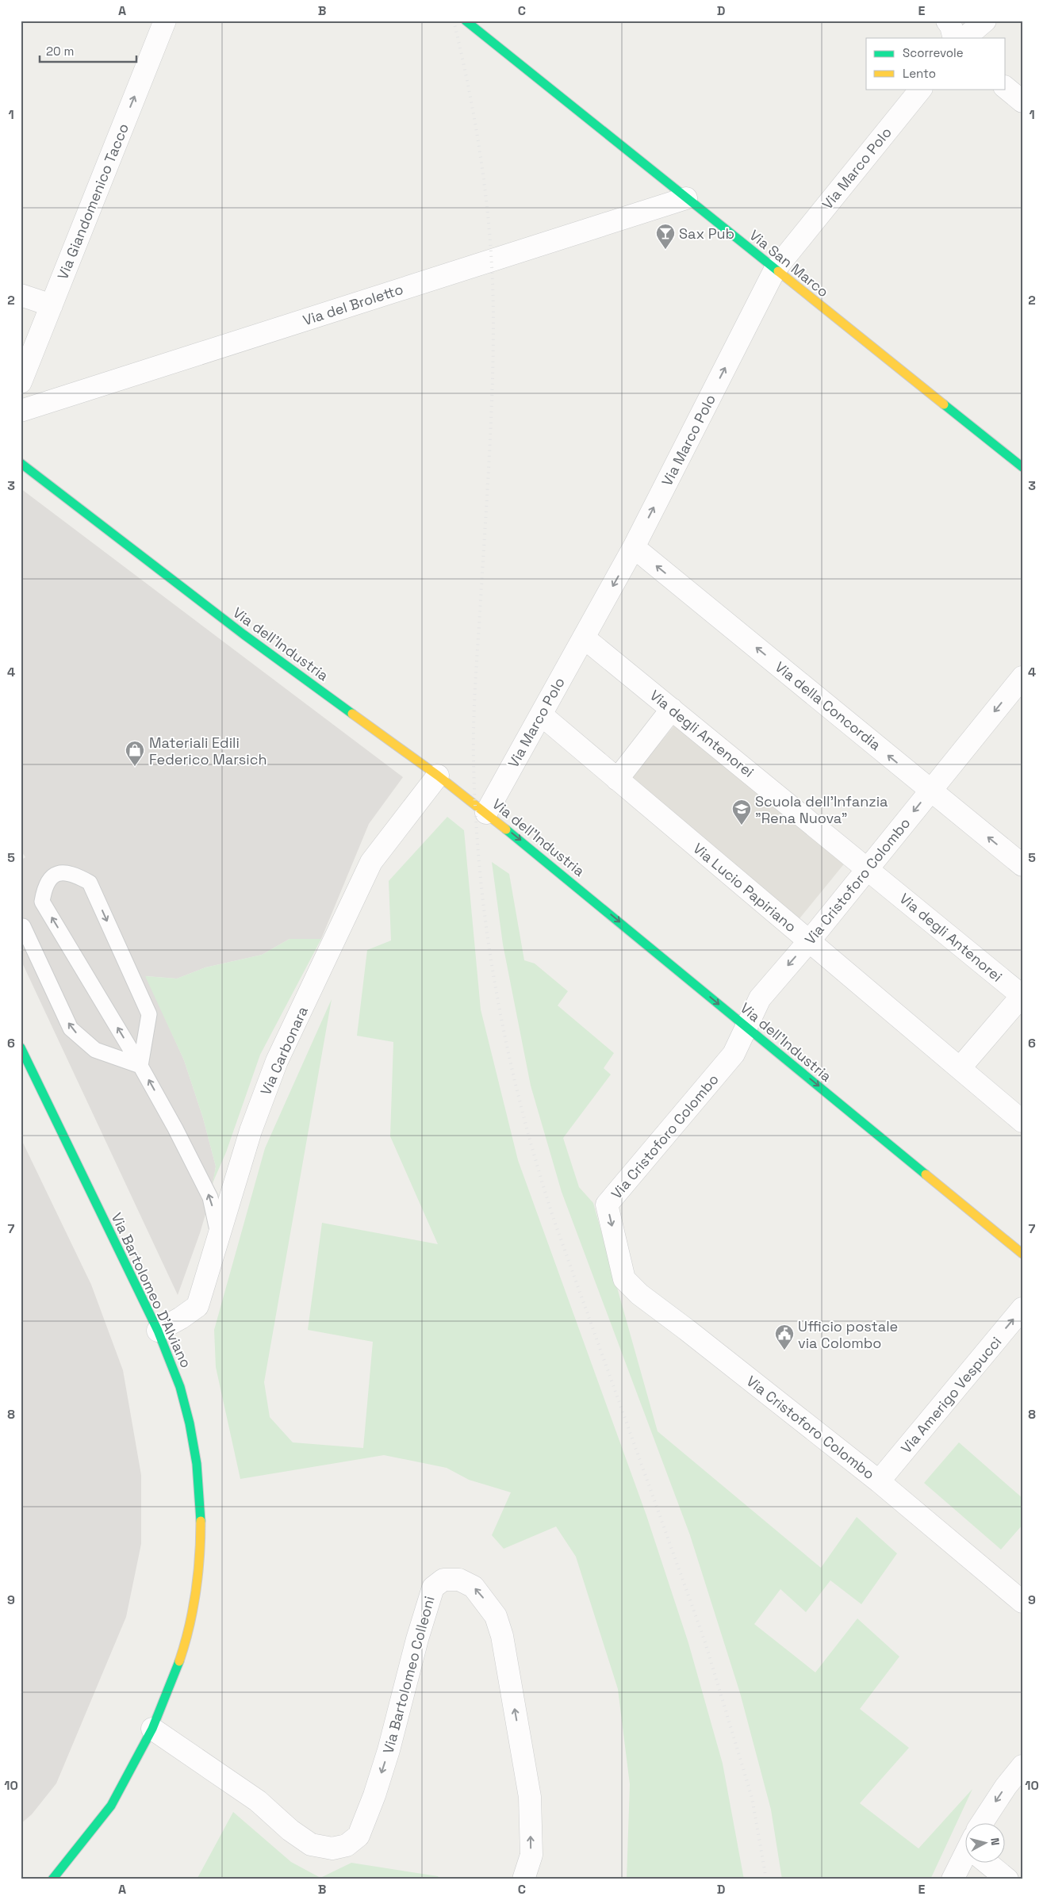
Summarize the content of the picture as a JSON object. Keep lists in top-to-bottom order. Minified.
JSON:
{"streets":{"street":["Via Marco Polo","Via Giandomenico Tacco","Via San Marco","Via del Broletto","Via dell'Industria","Via della Concordia","Via degli Antenorei","Via Cristoforo Colombo","Via Lucio Papiriano","Via Carbonara","Via Bartolomeo D'Alviano","Via Amerigo Vespucci","Via Bartolomeo Colleoni"]},"crossings":[["Via Marco Polo","Via San Marco"],["Via Marco Polo","Via dell'Industria"],["Via Marco Polo","Via della Concordia"],["Via Marco Polo","Via degli Antenorei"],["Via Marco Polo","Via Lucio Papiriano"],["Via San Marco","Via del Broletto"],["Via dell'Industria","Via Cristoforo Colombo"],["Via dell'Industria","Via Carbonara"],["Via della Concordia","Via Cristoforo Colombo"],["Via degli Antenorei","Via Cristoforo Colombo"],["Via Cristoforo Colombo","Via Lucio Papiriano"],["Via Cristoforo Colombo","Via Amerigo Vespucci"],["Via Carbonara","Via Bartolomeo D'Alviano"],["Via Bartolomeo D'Alviano","Via Bartolomeo Colleoni"]],"one_way":["Via Giandomenico Tacco","Via dell'Industria","Via della Concordia","Via Amerigo Vespucci"],"places":{"bar":["Sax Pub"],"shop":["Materiali Edili Federico Marsich"],"school or university":["Scuola dell'Infanzia \"Rena Nuova\""],"public building":["Ufficio postale via Colombo"]},"legend":["Scorrevole","Lento"],"scale_bar":"20 m","north":"right","grid":{"columns":["A","B","C","D","E"],"rows":["1","2","3","4","5","6","7","8","9","10"]}}
